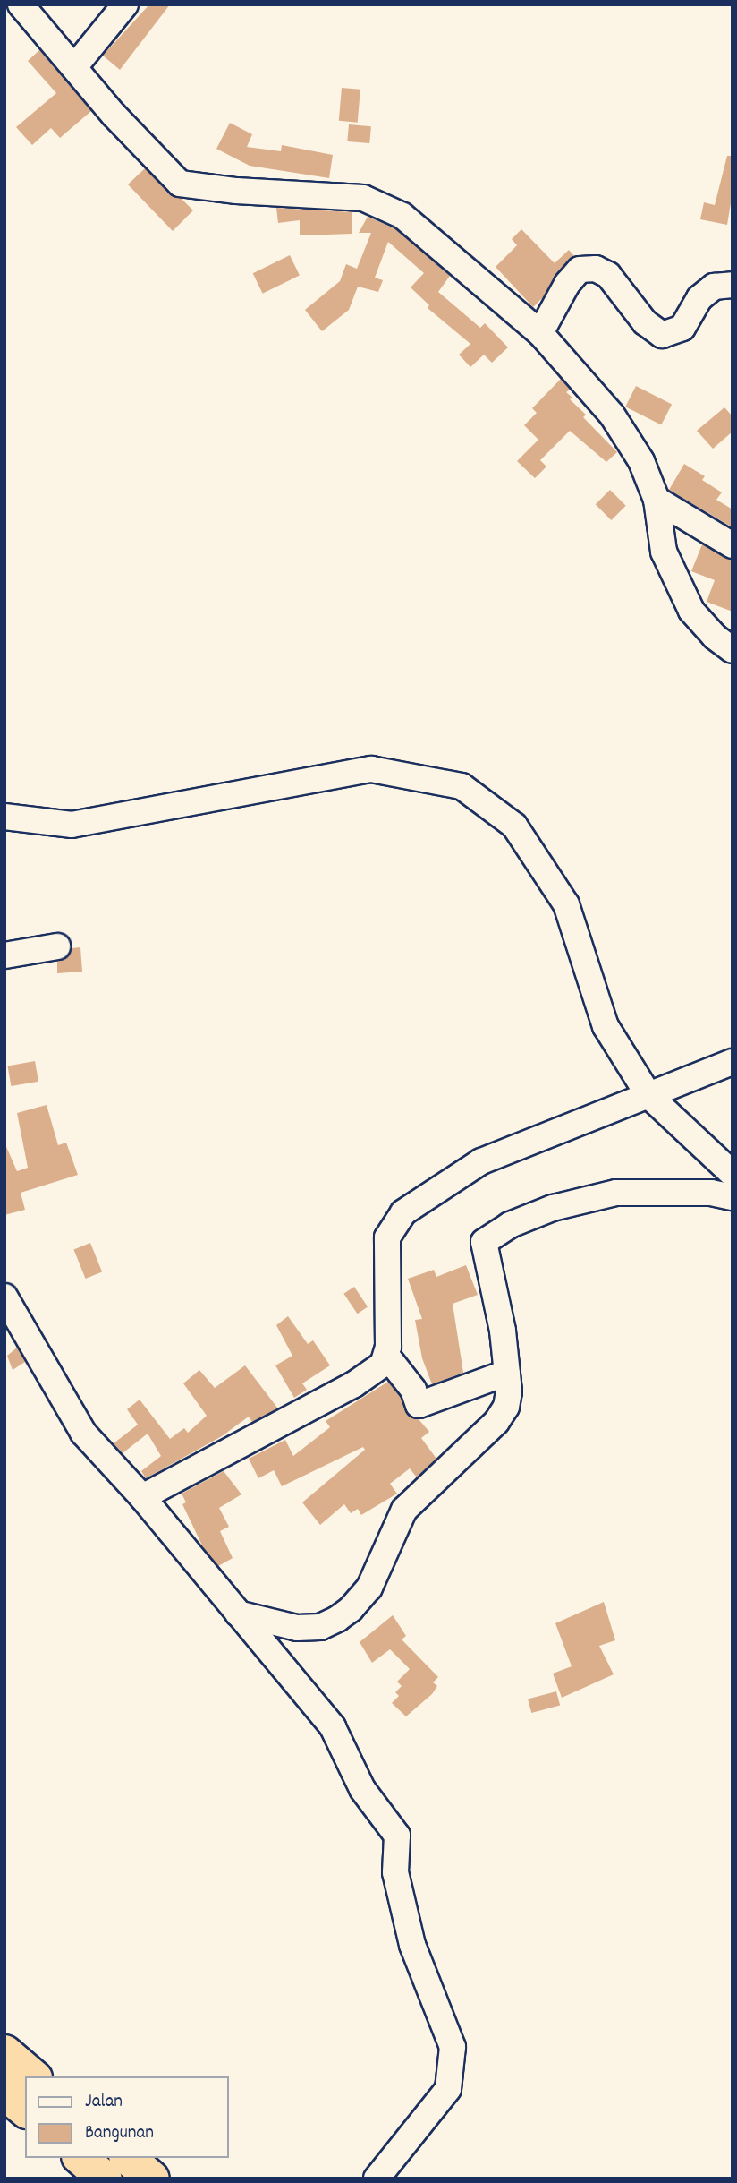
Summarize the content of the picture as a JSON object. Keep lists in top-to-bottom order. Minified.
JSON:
{"legend":["Jalan","Bangunan"]}
